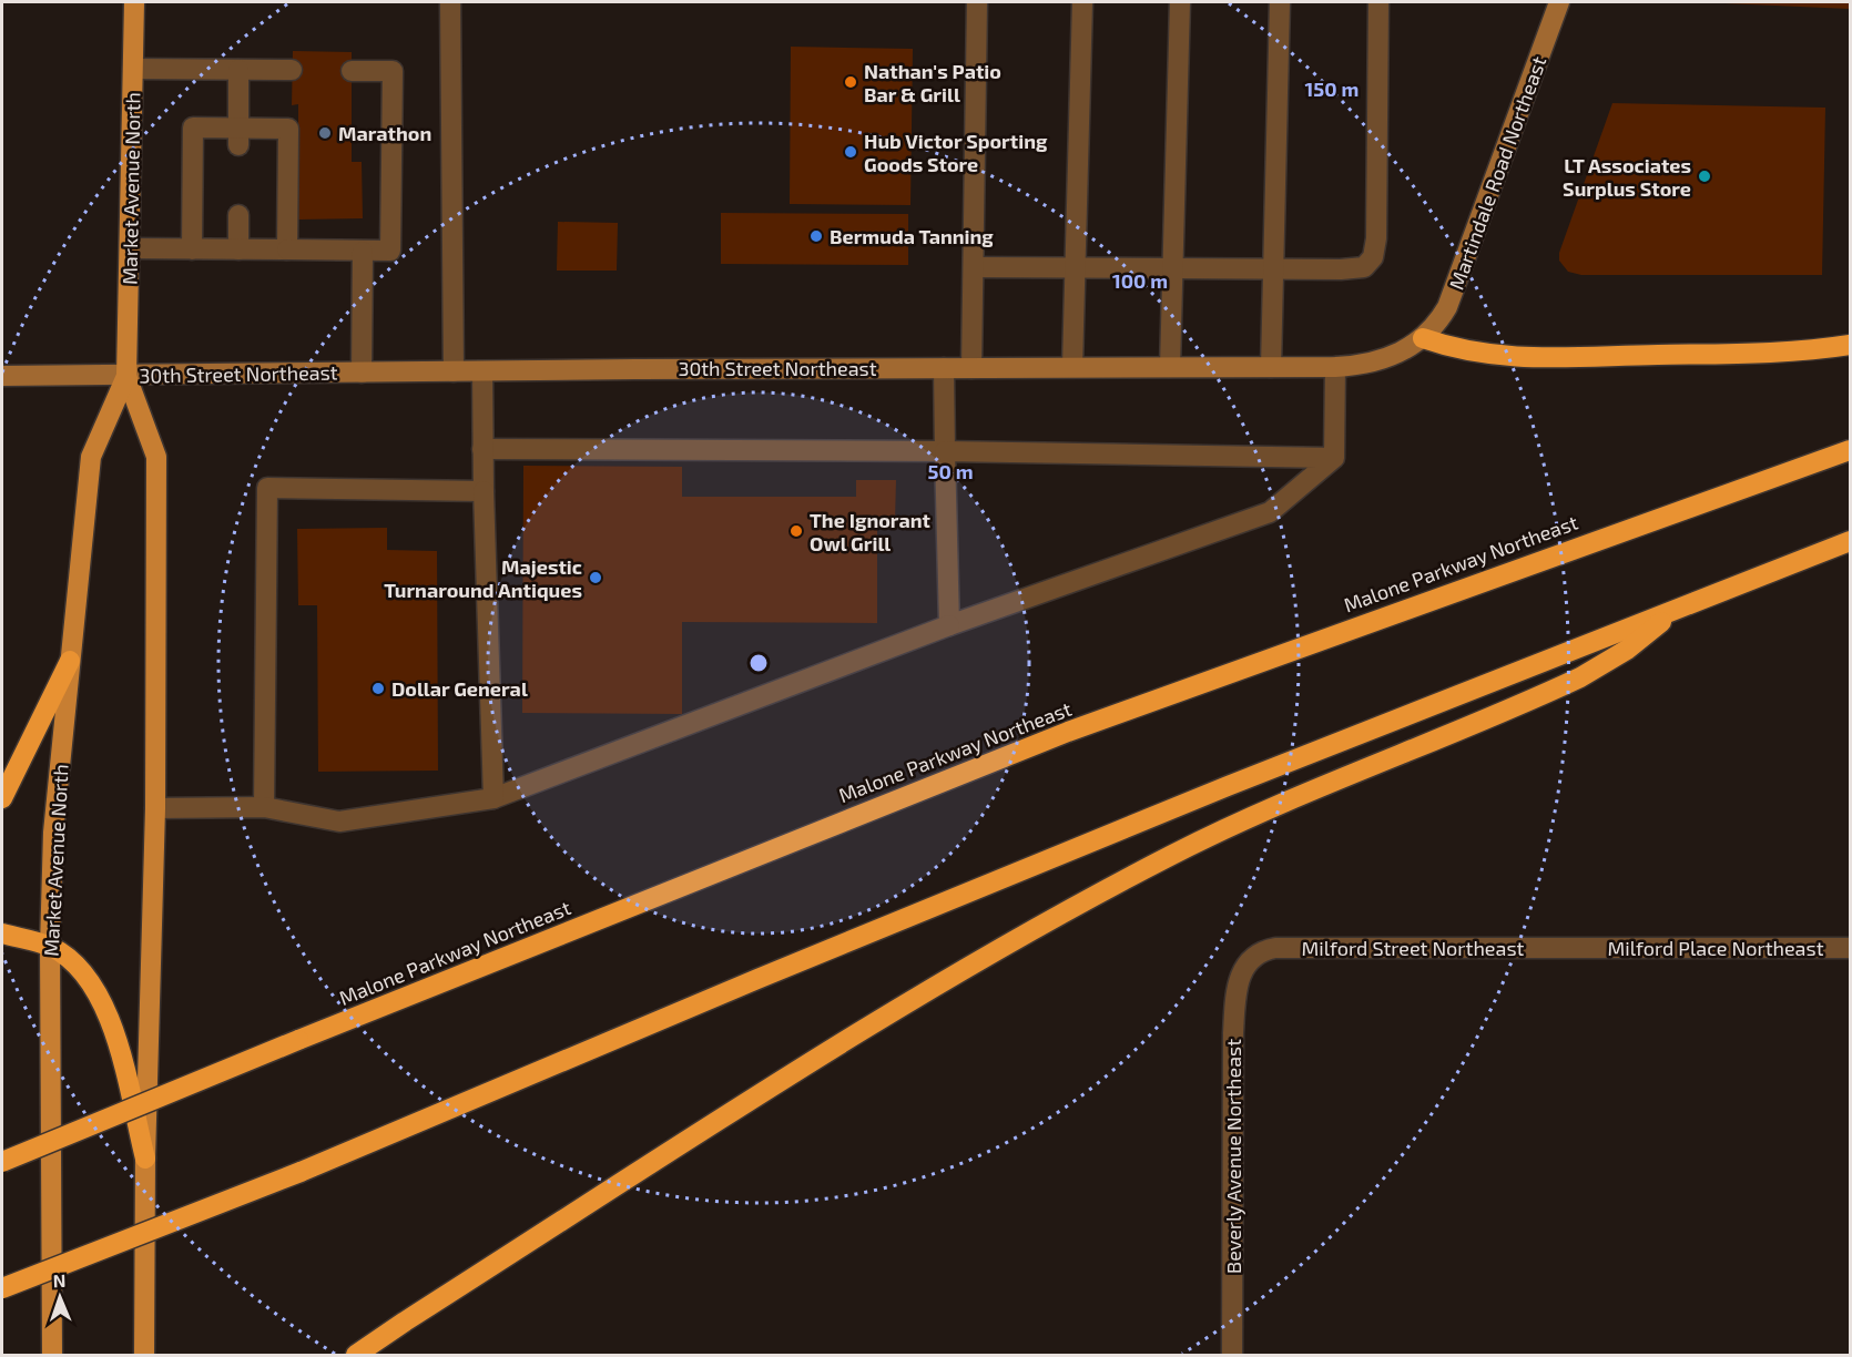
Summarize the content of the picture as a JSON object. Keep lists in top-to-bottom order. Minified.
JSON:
{"streets":{"highway":["Malone Parkway Northeast"],"main road":["Martindale Road Northeast","Market Avenue North","30th Street Northeast"],"street":["Milford Street Northeast","Milford Place Northeast","Beverly Avenue Northeast"]},"crossings":[["Martindale Road Northeast","30th Street Northeast"],["Market Avenue North","30th Street Northeast"],["Milford Street Northeast","Milford Place Northeast"],["Milford Street Northeast","Beverly Avenue Northeast"]],"places":["Nathan's Patio Bar & Grill","Marathon","Hub Victor Sporting Goods Store","LT Associates Surplus Store","Bermuda Tanning","The Ignorant Owl Grill","Majestic Turnaround Antiques","Dollar General"],"north":"top","rings":["150 m","100 m","50 m"]}
